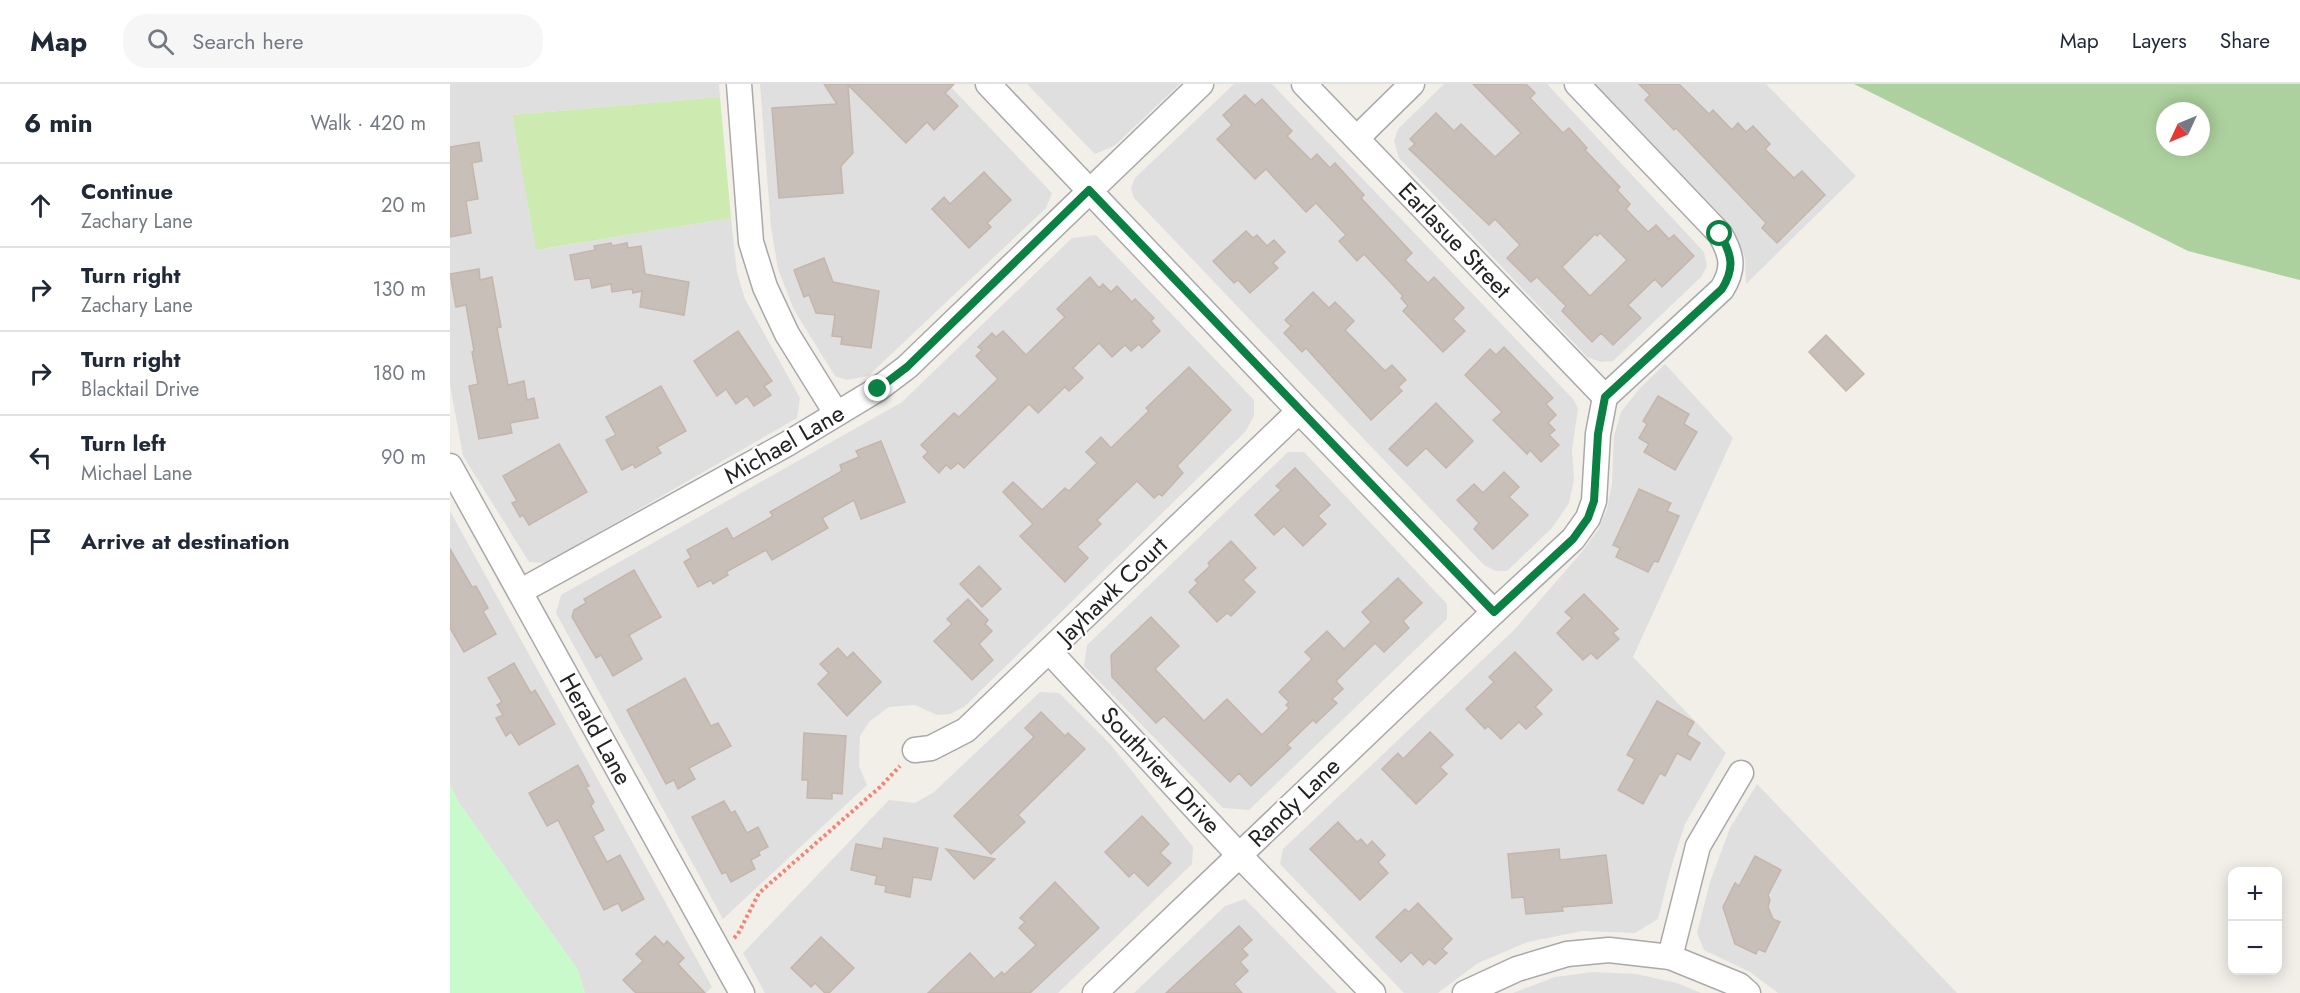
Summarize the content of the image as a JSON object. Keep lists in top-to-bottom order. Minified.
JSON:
{"streets":{"street":["Earlasue Street","Michael Lane","Jayhawk Court","Herald Lane","Southview Drive","Randy Lane"]},"crossings":[["Earlasue Street","Randy Lane"],["Michael Lane","Herald Lane"],["Jayhawk Court","Southview Drive"],["Southview Drive","Randy Lane"]],"north":"bottom left","page":{"header":"Map","search":"Search here","nav":["Map","Layers","Share"],"heading":["6 min","Walk · 420 m"],"list":[["Continue","Zachary Lane","20 m"],["Turn right","Zachary Lane","130 m"],["Turn right","Blacktail Drive","180 m"],["Turn left","Michael Lane","90 m"],"Arrive at destination"],"map_buttons":["+","−"]}}
